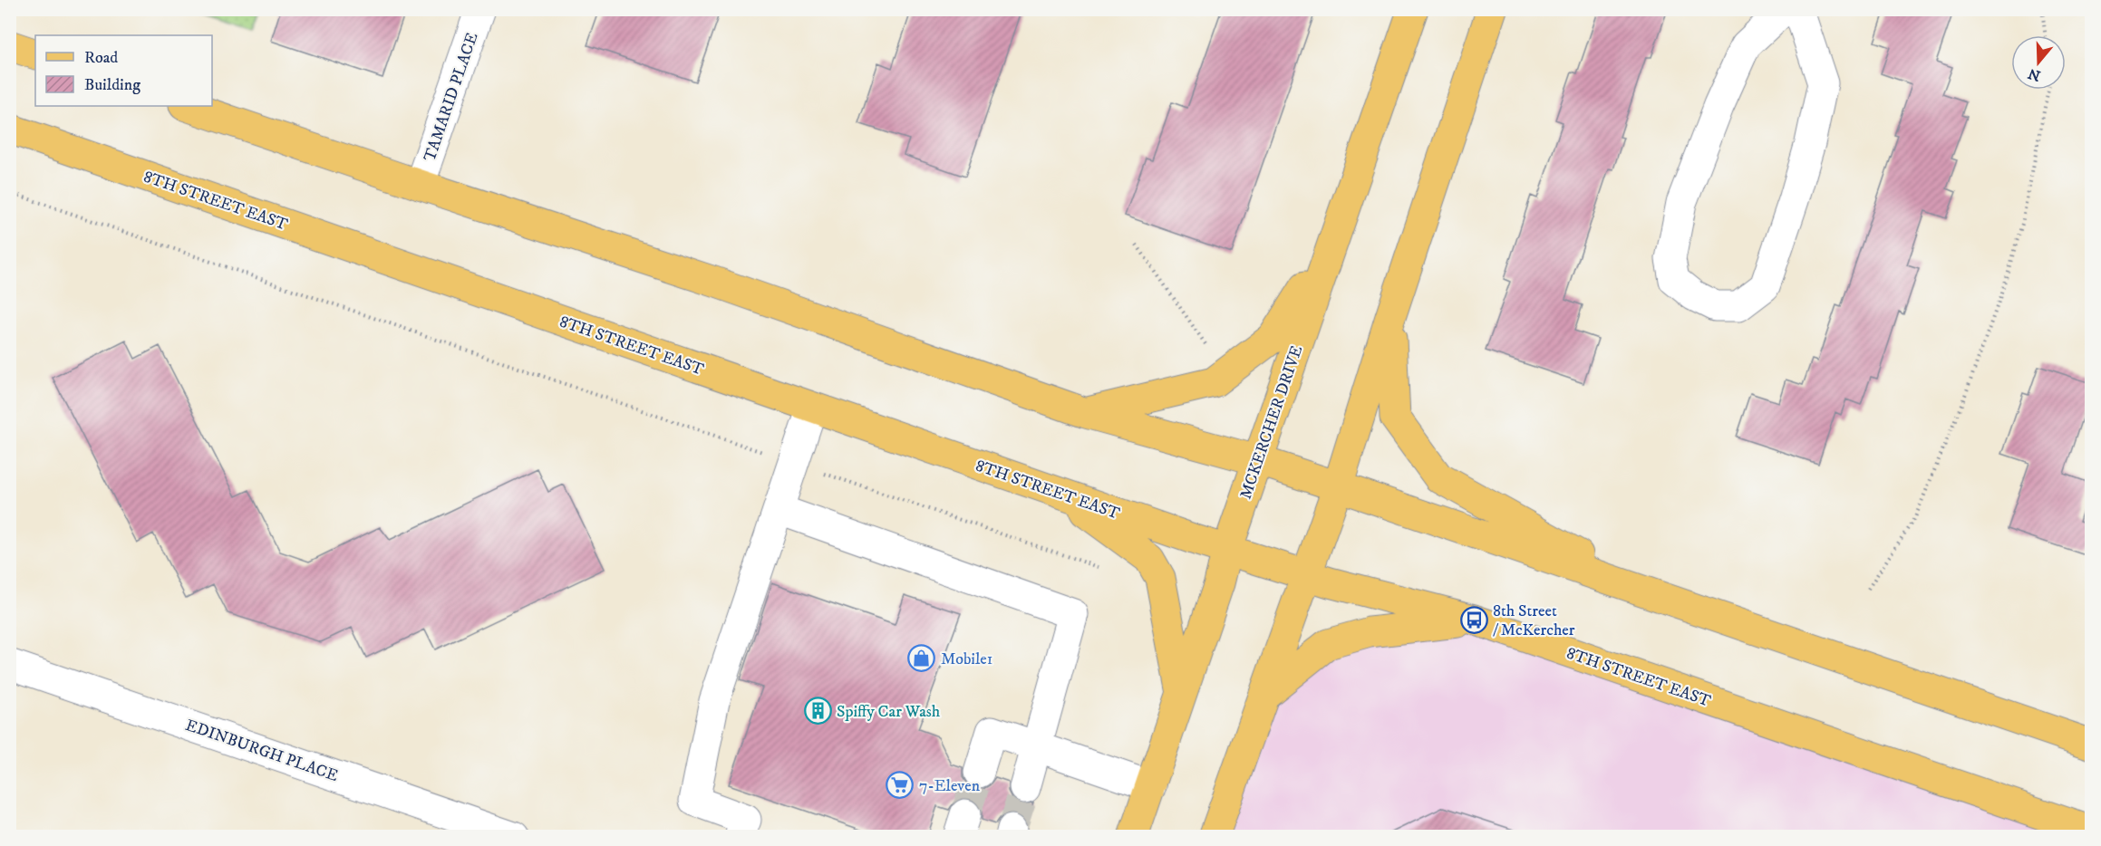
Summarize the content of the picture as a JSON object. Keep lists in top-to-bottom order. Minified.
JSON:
{"streets":{"main road":["8TH STREET EAST","MCKERCHER DRIVE"],"street":["TAMARID PLACE","EDINBURGH PLACE"]},"crossings":[["8TH STREET EAST","MCKERCHER DRIVE"]],"places":{"bus stop":["8th Street / McKercher"],"shop":["Mobile1"],"building":["Spiffy Car Wash"],"supermarket":["7-Eleven"]},"legend":["Road","Building"],"north":"bottom"}
